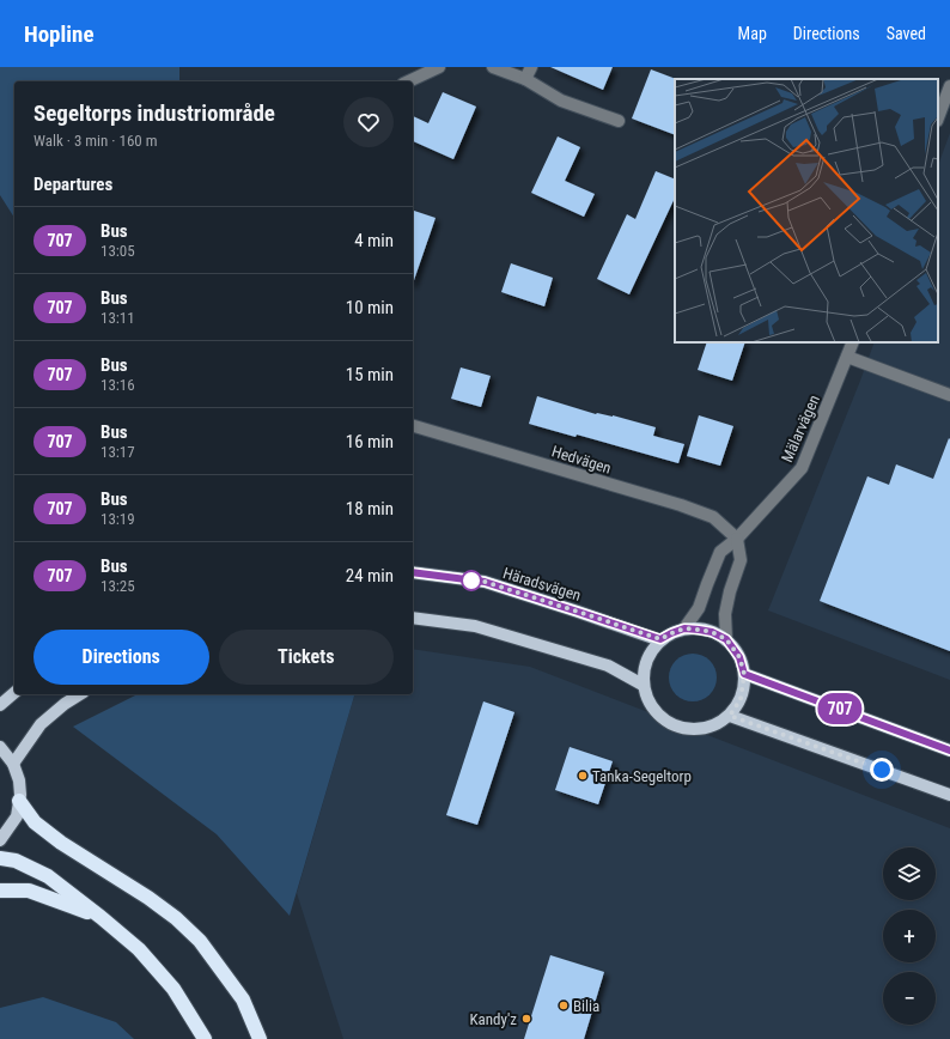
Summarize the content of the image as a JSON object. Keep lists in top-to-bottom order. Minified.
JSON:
{"streets":{"main road":["Häradsvägen"],"street":["Mälarvägen","Hedvägen"]},"crossings":[["Mälarvägen","Hedvägen"],["Mälarvägen","Häradsvägen"]],"places":["Tanka-Segeltorp","Bilia","Kandy'z"],"lines":["bus line 707"],"page":{"header":"Hopline","nav":["Map","Directions","Saved"],"on_map":"707","heading":[["Segeltorps industriområde","Walk · 3 min · 160 m"],"Departures"],"list":[{"mark":"707","name":"Bus","note":"13:05","value":"4 min"},{"mark":"707","name":"Bus","note":"13:11","value":"10 min"},{"mark":"707","name":"Bus","note":"13:16","value":"15 min"},{"mark":"707","name":"Bus","note":"13:17","value":"16 min"},{"mark":"707","name":"Bus","note":"13:19","value":"18 min"},{"mark":"707","name":"Bus","note":"13:25","value":"24 min"}],"buttons":["Directions","Tickets"],"map_buttons":["+","−"]}}
